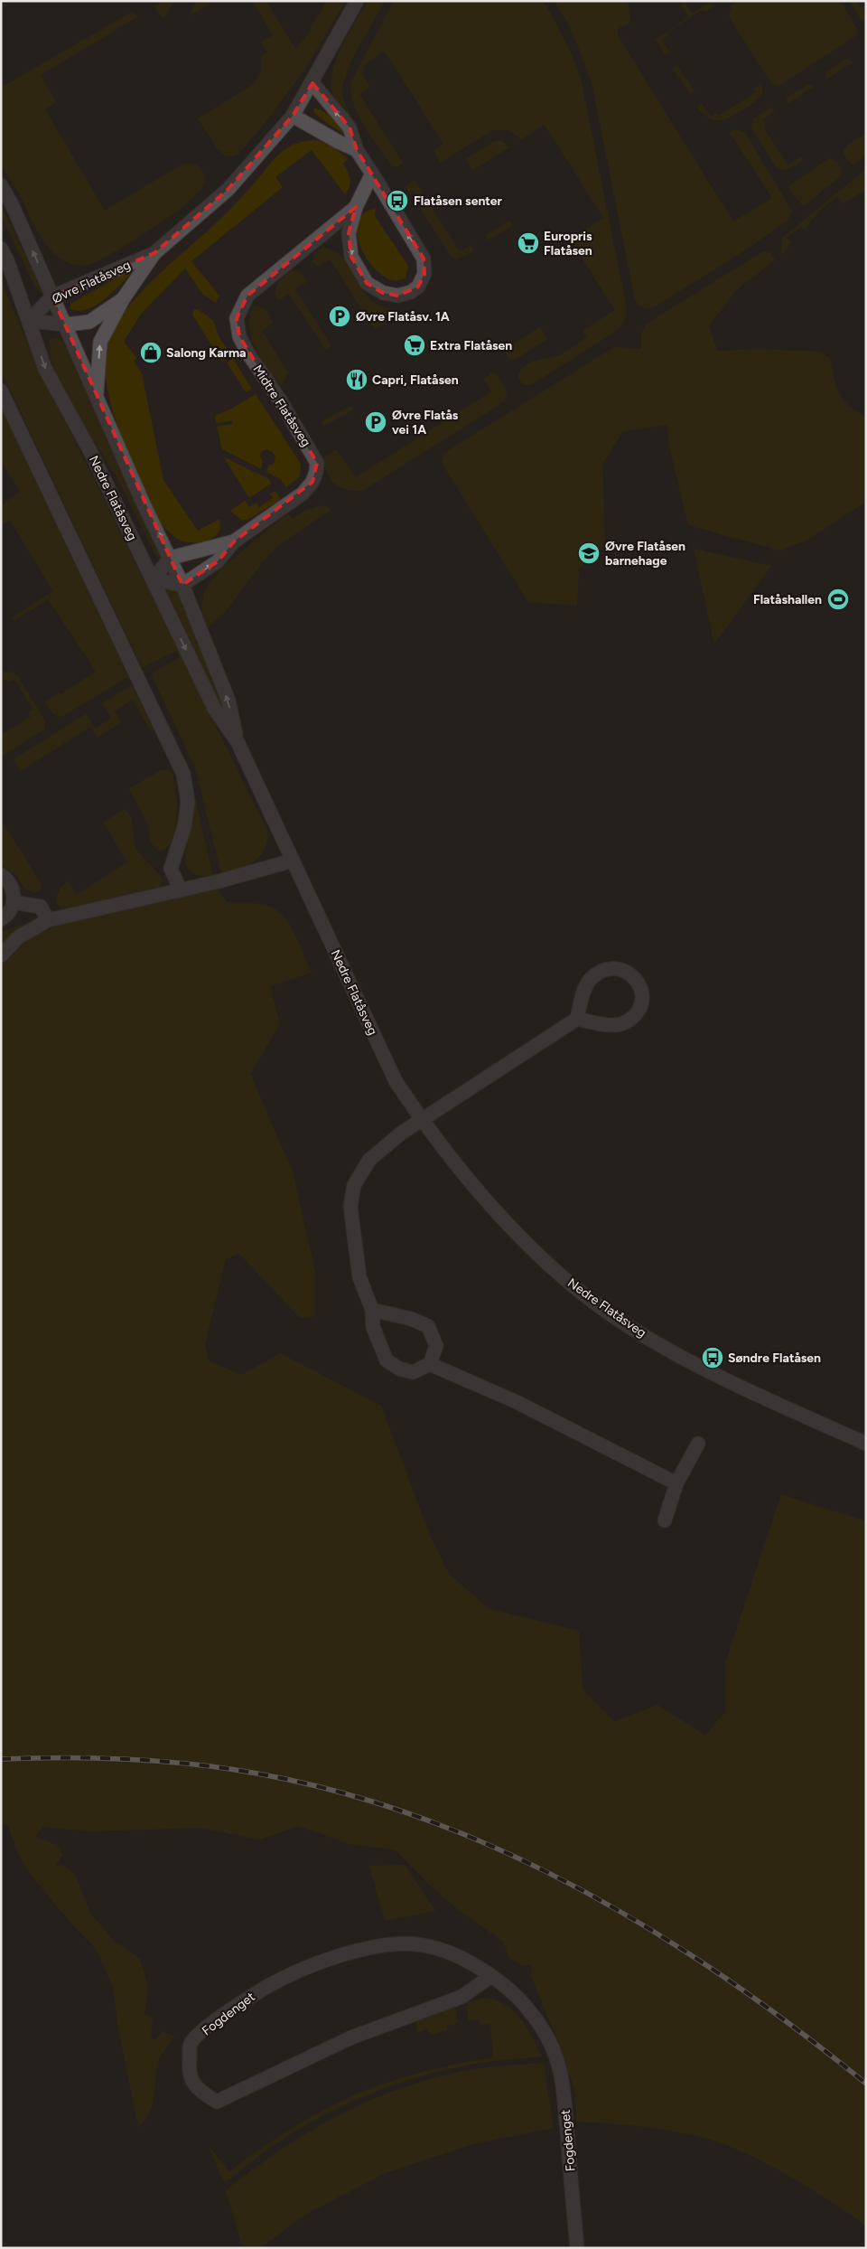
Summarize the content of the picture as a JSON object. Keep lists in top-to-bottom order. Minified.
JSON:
{"streets":{"street":["Øvre Flatåsveg","Midtre Flatåsveg","Nedre Flatåsveg","Fogdenget"]},"crossings":[["Øvre Flatåsveg","Nedre Flatåsveg"],["Midtre Flatåsveg","Nedre Flatåsveg"]],"places":{"bus stop":["Flatåsen senter","Søndre Flatåsen"],"supermarket":["Europris Flatåsen","Extra Flatåsen"],"parking":["Øvre Flatåsv. 1A","Øvre Flatås vei 1A"],"shop":["Salong Karma"],"restaurant":["Capri, Flatåsen"],"school or university":["Øvre Flatåsen barnehage"],"sports":["Flatåshallen"]}}
